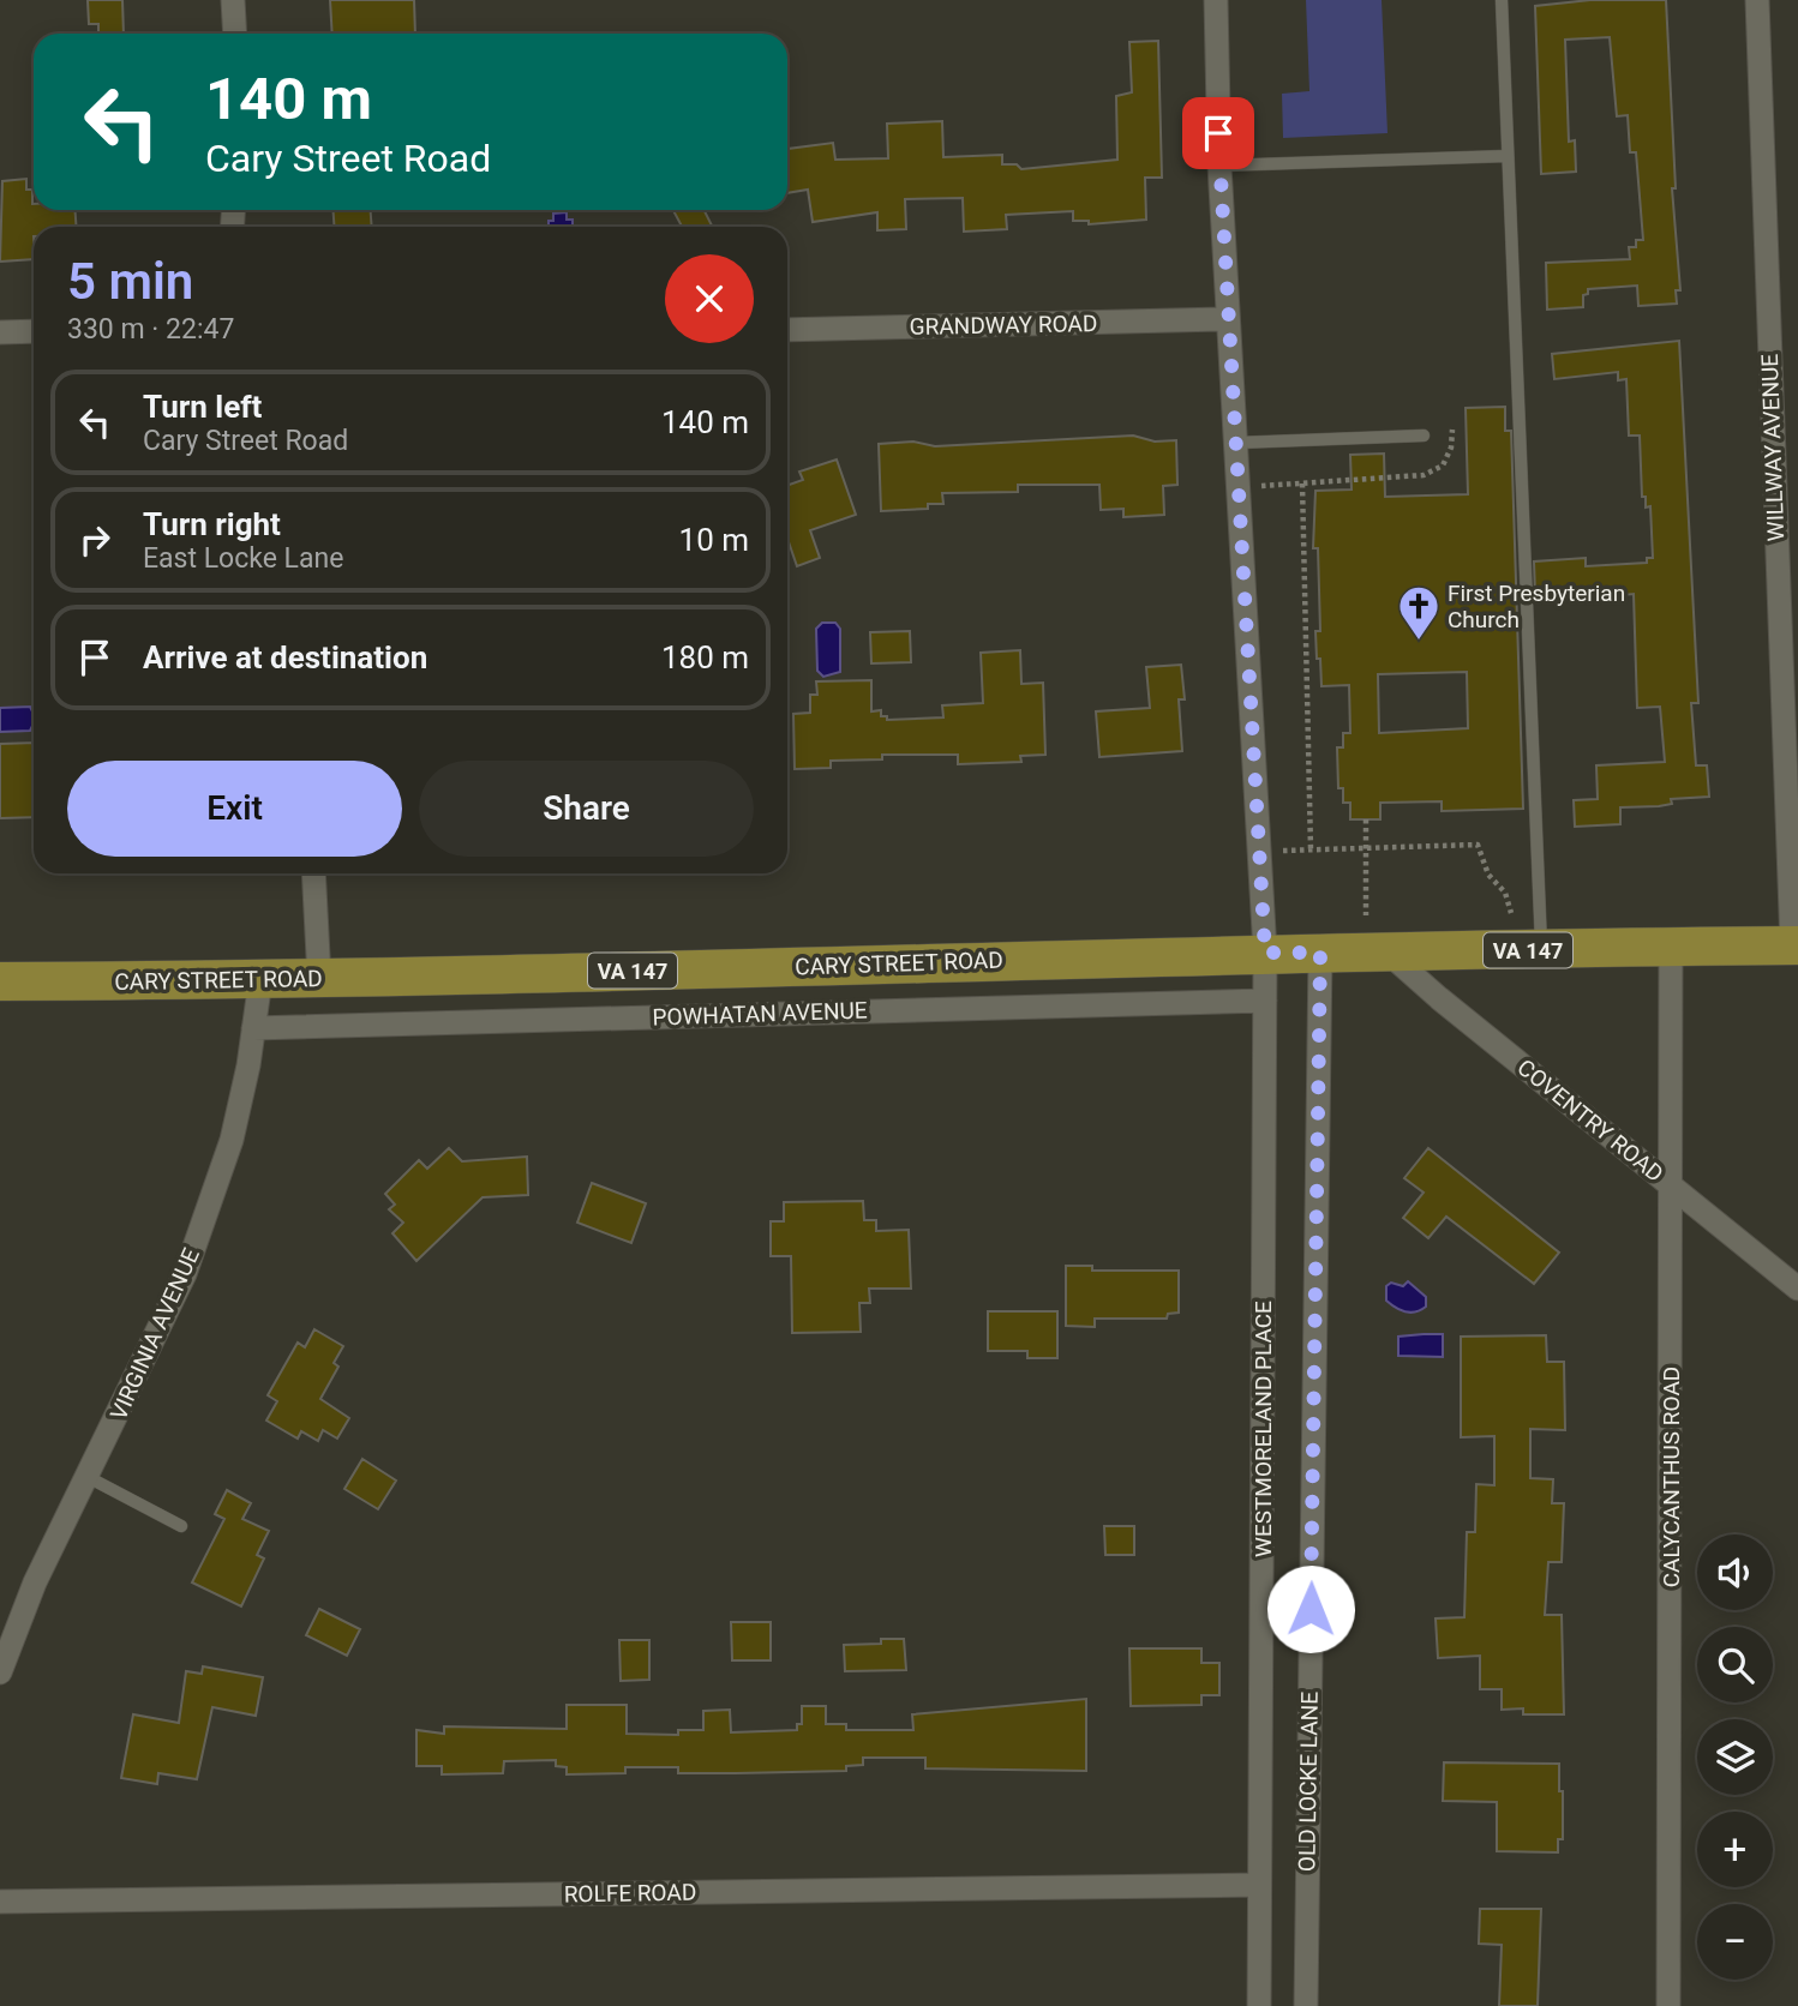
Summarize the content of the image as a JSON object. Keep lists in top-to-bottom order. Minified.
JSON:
{"streets":{"main road":["VA 147","CARY STREET ROAD"],"street":["GRANDWAY ROAD","WILLWAY AVENUE","POWHATAN AVENUE","COVENTRY ROAD","VIRGINIA AVENUE","WESTMORELAND PLACE","CALYCANTHUS ROAD","OLD LOCKE LANE","ROLFE ROAD"]},"crossings":[["GRANDWAY ROAD","WESTMORELAND PLACE"],["WILLWAY AVENUE","CARY STREET ROAD"],["CARY STREET ROAD","COVENTRY ROAD"],["CARY STREET ROAD","VIRGINIA AVENUE"],["CARY STREET ROAD","WESTMORELAND PLACE"],["CARY STREET ROAD","CALYCANTHUS ROAD"],["CARY STREET ROAD","OLD LOCKE LANE"],["POWHATAN AVENUE","VIRGINIA AVENUE"],["POWHATAN AVENUE","WESTMORELAND PLACE"],["COVENTRY ROAD","CALYCANTHUS ROAD"],["WESTMORELAND PLACE","ROLFE ROAD"]],"places":{"church":["First Presbyterian Church"]},"page":{"turn":["140 m","Cary Street Road"],"heading":["5 min","330 m · 22:47"],"list":[{"name":"Turn left","note":"Cary Street Road","value":"140 m"},{"name":"Turn right","note":"East Locke Lane","value":"10 m"},{"name":"Arrive at destination","value":"180 m"}],"buttons":["Exit","Share"],"map_buttons":["+","−"]}}
